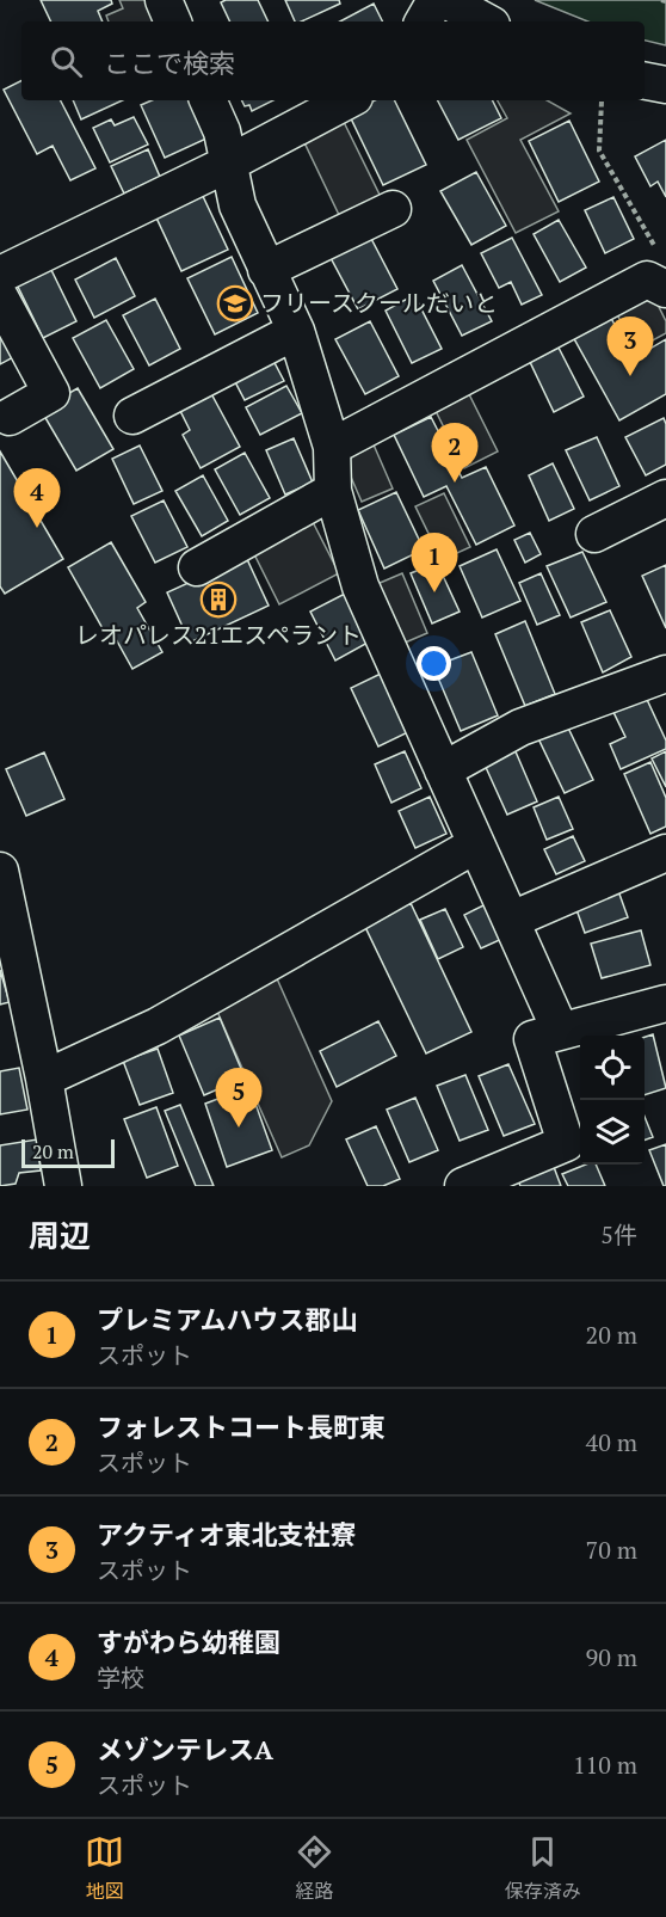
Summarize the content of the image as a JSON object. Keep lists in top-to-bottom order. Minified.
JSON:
{"places":{"school or university":["フリースクールだいと"],"building":["レオパレス21エスペラント"]},"scale_bar":"20 m","page":{"search":"ここで検索","pins":["3","2","4","1","5"],"scale":"20 m","heading":["周辺","5件"],"list":[{"mark":"1","name":"プレミアムハウス郡山","note":"スポット","value":"20 m"},{"mark":"2","name":"フォレストコート長町東","note":"スポット","value":"40 m"},{"mark":"3","name":"アクティオ東北支社寮","note":"スポット","value":"70 m"},{"mark":"4","name":"すがわら幼稚園","note":"学校","value":"90 m"},{"mark":"5","name":"メゾンテレスA","note":"スポット","value":"110 m"}],"nav":["地図","経路","保存済み"]}}
